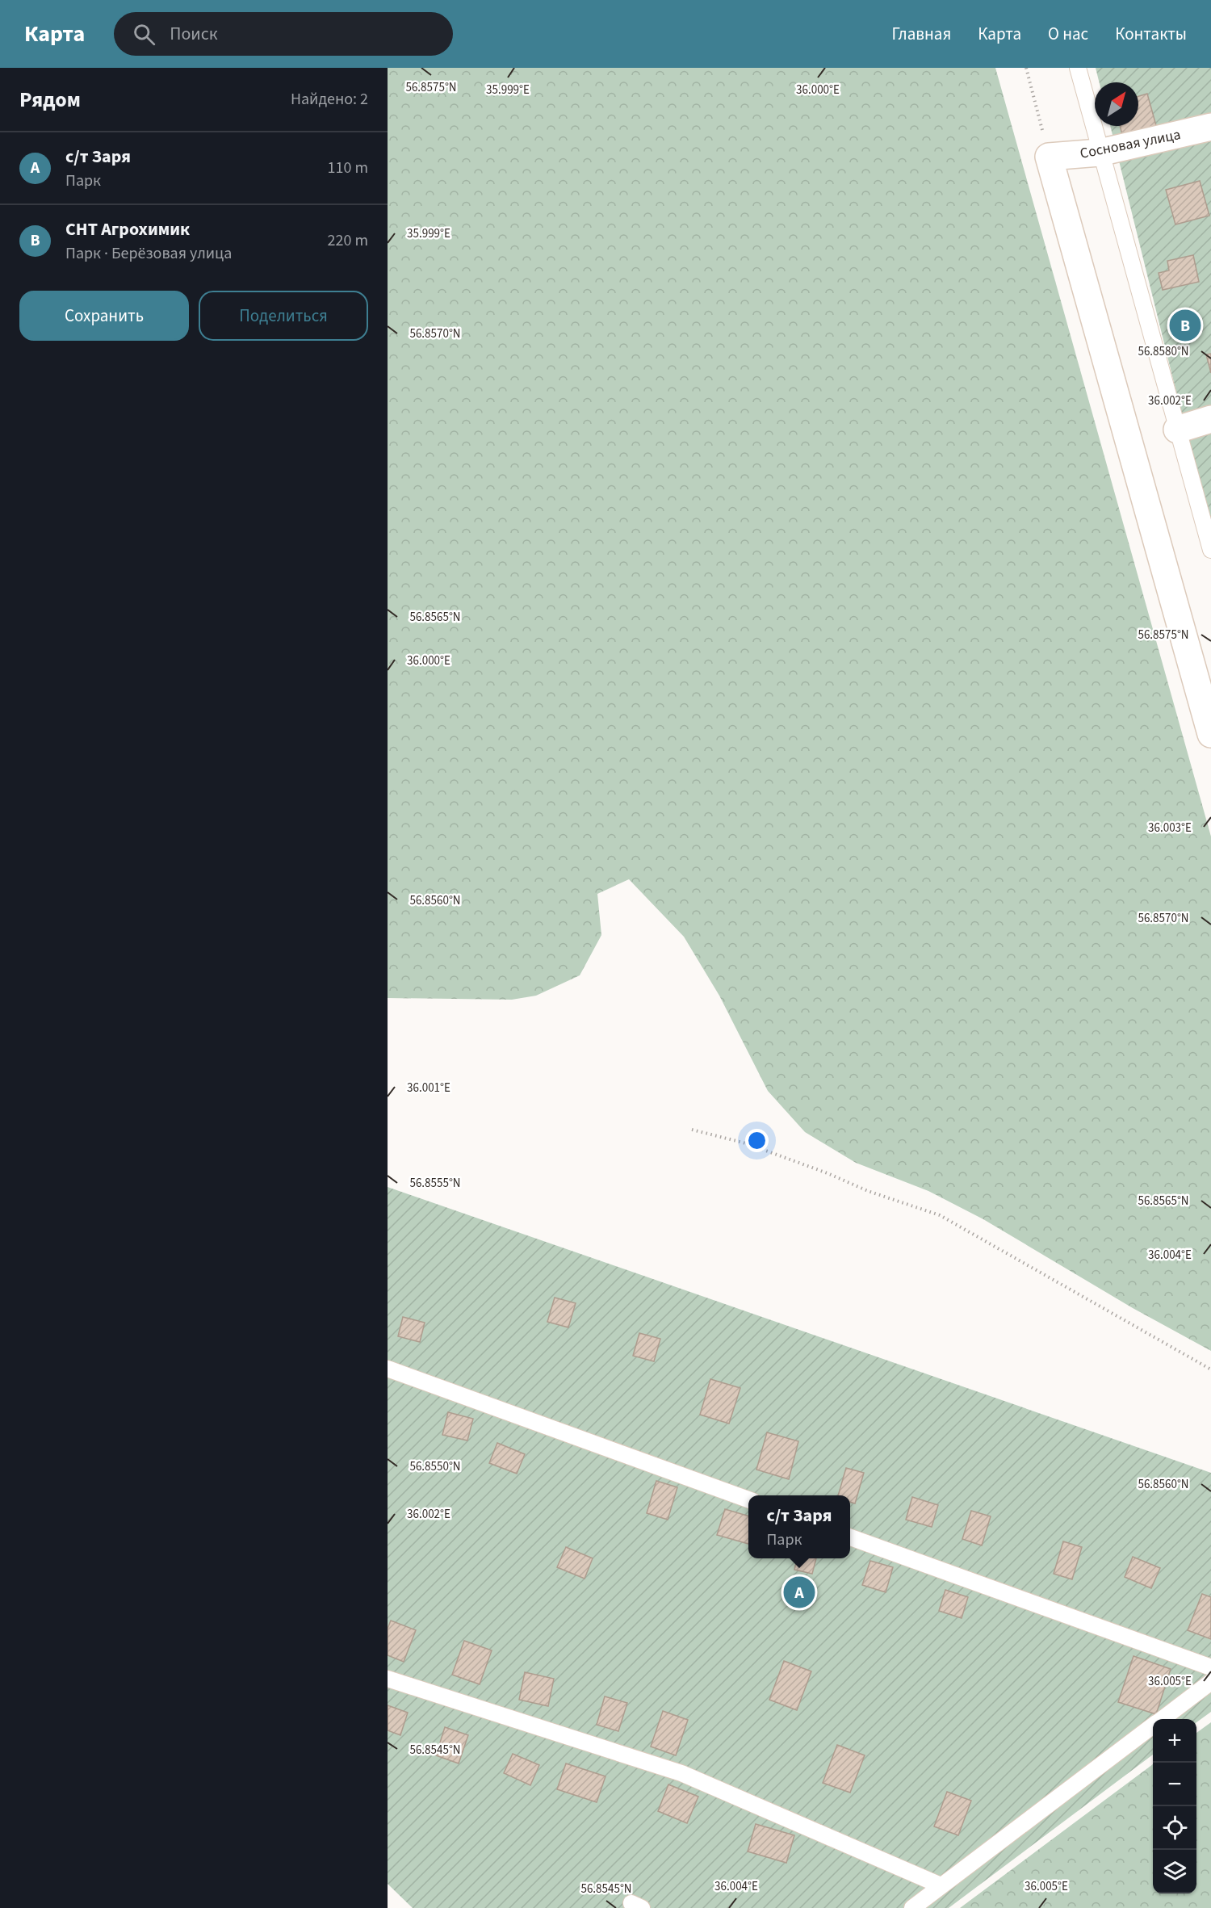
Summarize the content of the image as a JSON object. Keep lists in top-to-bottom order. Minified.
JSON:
{"streets":{"street":["Сосновая улица"]},"north":"top right","page":{"header":"Карта","search":"Поиск","nav":["Главная","Карта","О нас","Контакты"],"heading":["Рядом","Найдено: 2"],"list":[{"mark":"A","name":"с/т Заря","note":"Парк","value":"110 m"},{"mark":"B","name":"СНТ Агрохимик","note":"Парк · Берёзовая улица","value":"220 m"}],"buttons":["Сохранить","Поделиться"],"pins":["B","A"],"popup":["с/т Заря","Парк"],"map_buttons":["+","−"]},"coordinates":["56.8575°N","35.999°E","36.000°E","56.8570°N","56.8580°N","36.002°E","56.8565°N","36.003°E","56.8560°N","36.001°E","56.8555°N","36.004°E","56.8550°N","36.005°E","56.8545°N"]}
